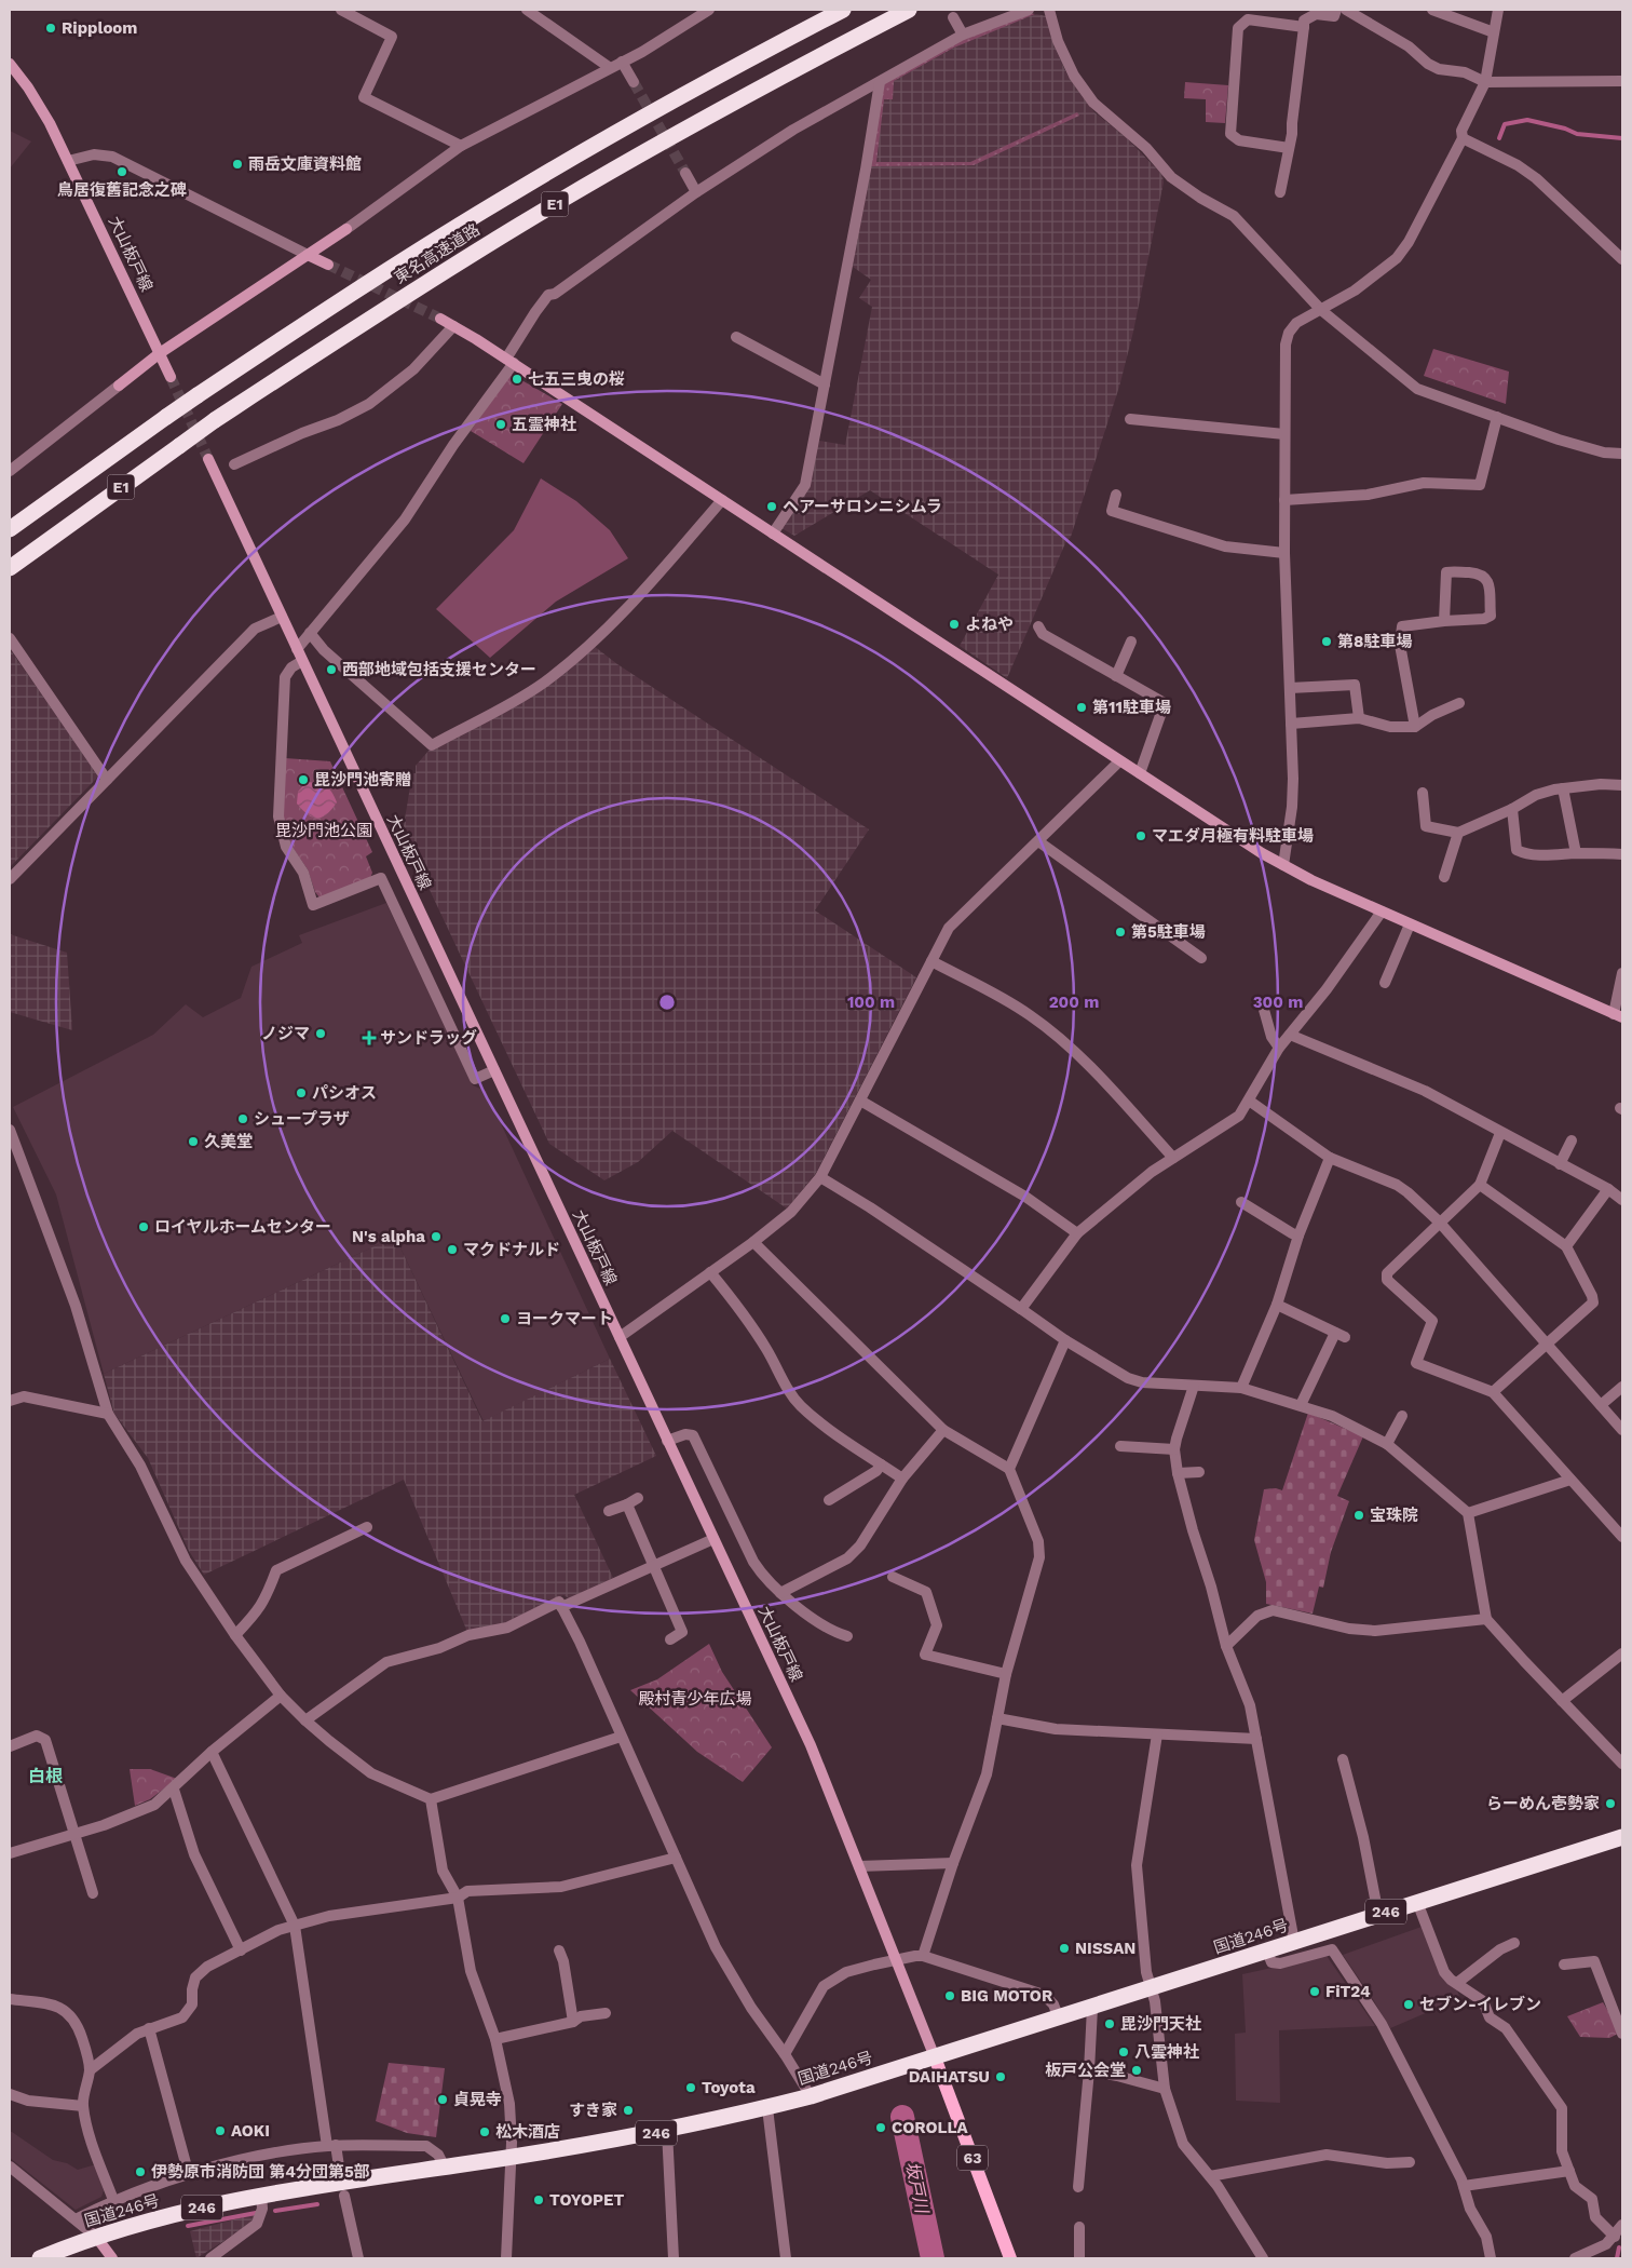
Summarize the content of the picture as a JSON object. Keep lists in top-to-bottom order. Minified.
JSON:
{"streets":{"highway":["E1","東名高速道路","246","国道246号"],"main road":["大山板戸線","63"]},"crossings":[["大山板戸線","国道246号"],["大山板戸線","63"],["国道246号","63"]],"districts":["白根"],"water":["坂戸川"],"parks":["毘沙門池公園","殿村青少年広場"],"places":{"other":["Ripploom","雨岳文庫資料館","鳥居復舊記念之碑","七五三曳の桜","五霊神社","ヘアーサロンニシムラ","よねや","第8駐車場","西部地域包括支援センター","第11駐車場","毘沙門池寄贈","マエダ月極有料駐車場","第5駐車場","ノジマ","パシオス","シュープラザ","久美堂","ロイヤルホームセンター","N's alpha","マクドナルド","ヨークマート","宝珠院","らーめん壱勢家","NISSAN","FiT24","BIG MOTOR","セブン-イレブン","毘沙門天社","八雲神社","板戸公会堂","DAIHATSU","Toyota","貞晃寺","すき家","COROLLA","AOKI","松木酒店","伊勢原市消防団 第4分団第5部","TOYOPET"],"health":["サンドラッグ"]},"rings":["100 m","200 m","300 m"]}
